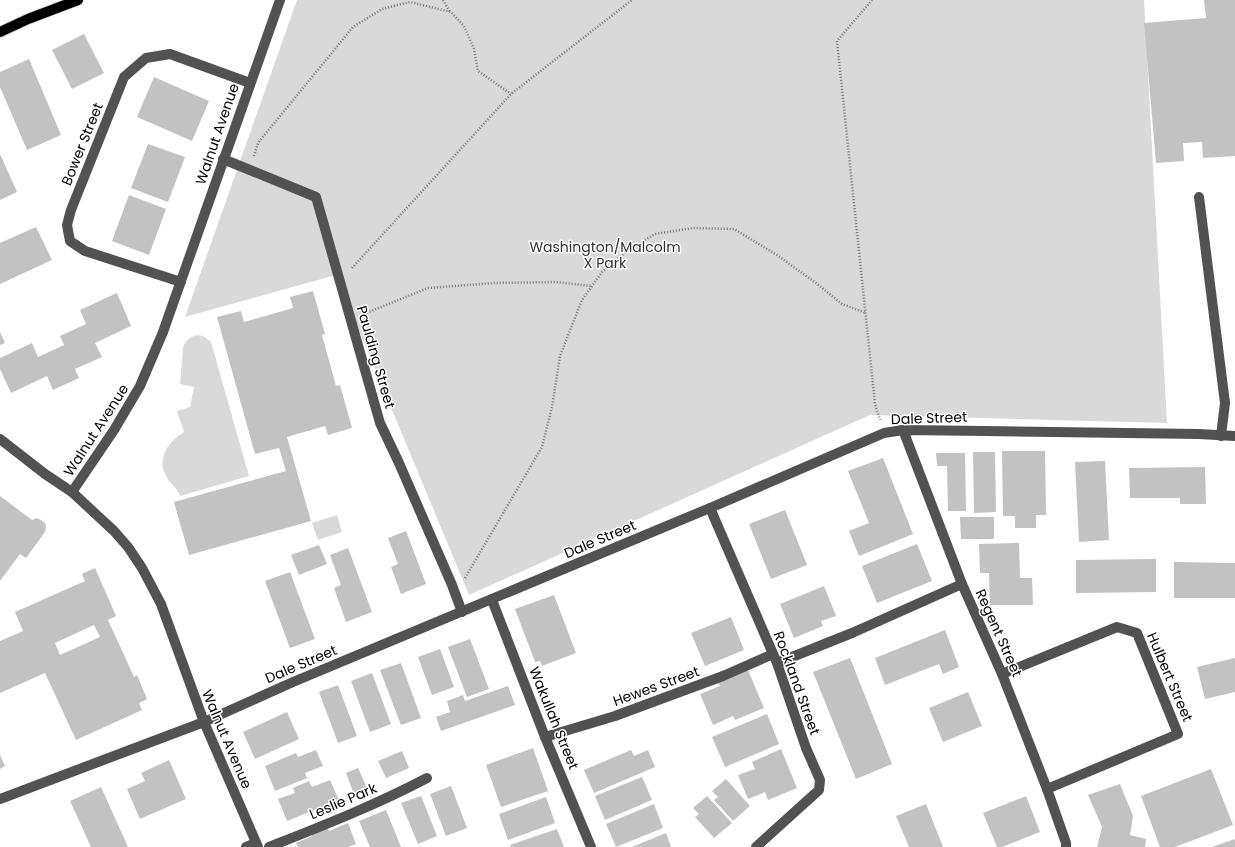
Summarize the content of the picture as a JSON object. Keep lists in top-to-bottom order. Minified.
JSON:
{"streets":{"street":["Walnut Avenue","Bower Street","Paulding Street","Dale Street","Regent Street","Hulbert Street","Rockland Street","Hewes Street","Wakullah Street","Leslie Park"]},"crossings":[["Walnut Avenue","Bower Street"],["Walnut Avenue","Paulding Street"],["Walnut Avenue","Dale Street"],["Paulding Street","Dale Street"],["Dale Street","Regent Street"],["Dale Street","Rockland Street"],["Dale Street","Wakullah Street"],["Regent Street","Hulbert Street"],["Regent Street","Hewes Street"],["Rockland Street","Hewes Street"],["Hewes Street","Wakullah Street"]],"parks":["Washington/Malcolm X Park"]}
